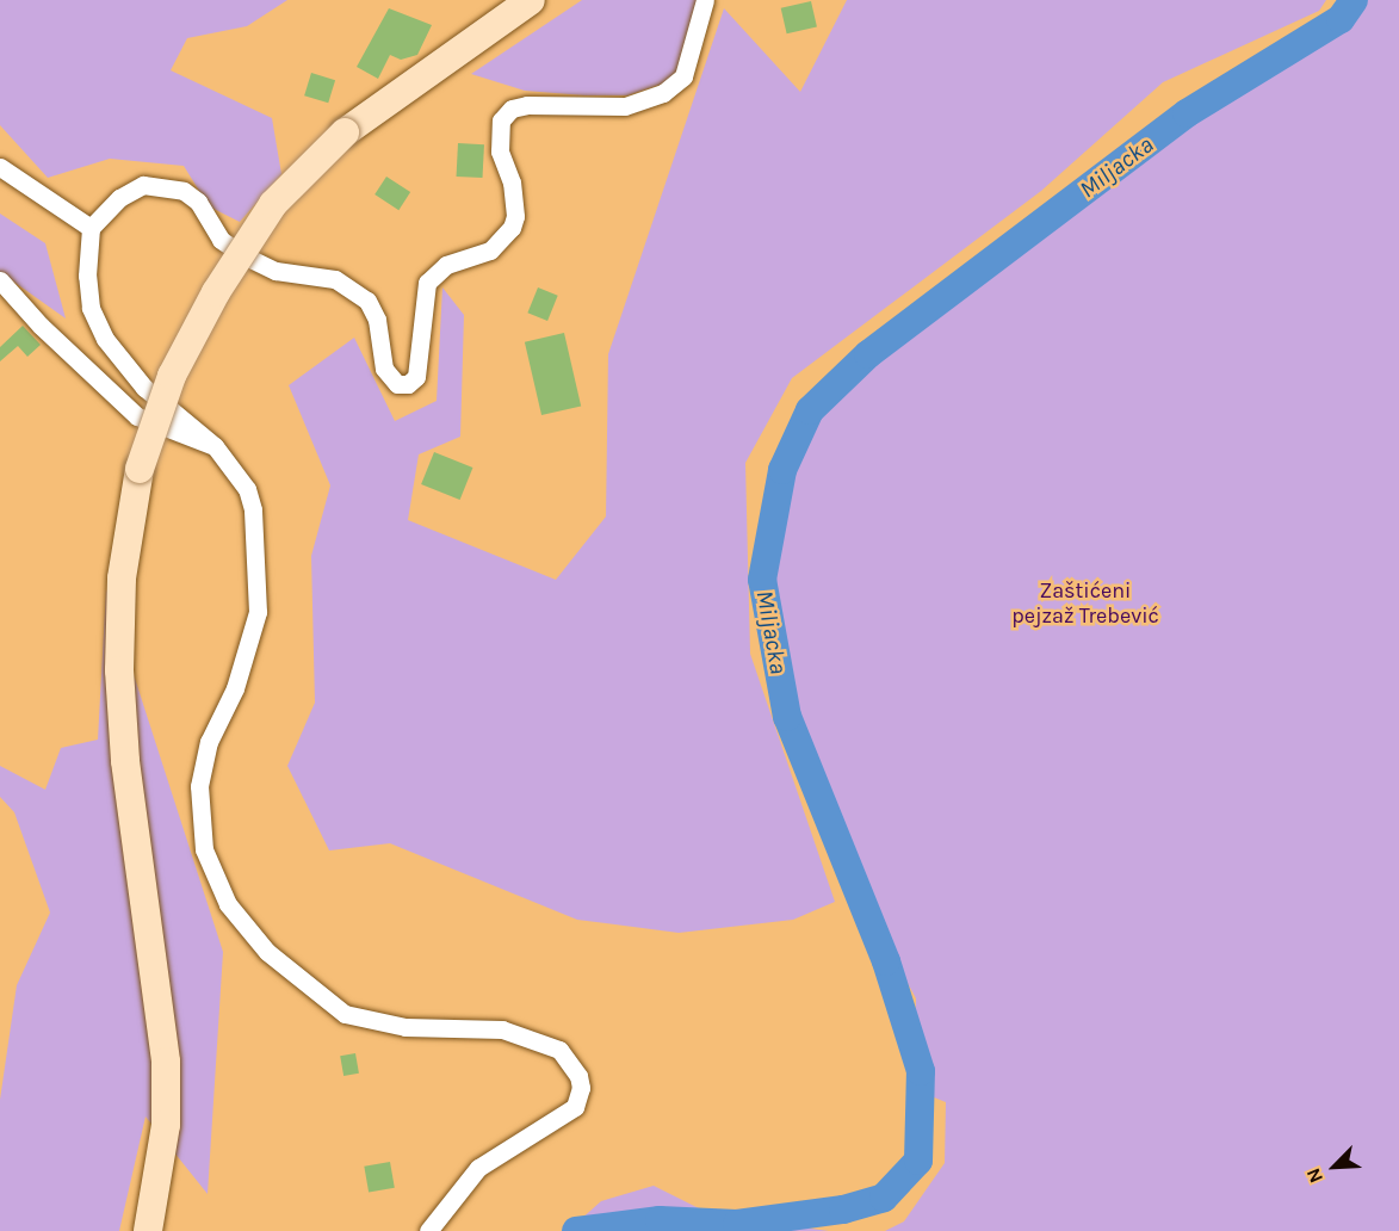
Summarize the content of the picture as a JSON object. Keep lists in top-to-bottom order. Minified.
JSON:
{"water":["Miljacka"],"parks":["Zaštićeni pejzaž Trebević"],"north":"bottom left"}
